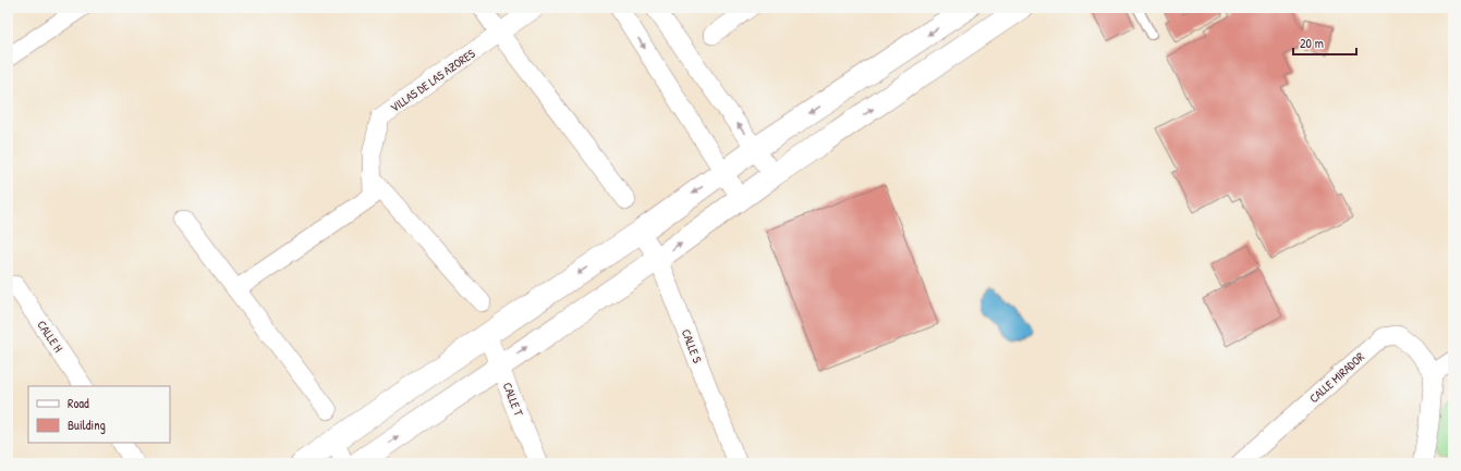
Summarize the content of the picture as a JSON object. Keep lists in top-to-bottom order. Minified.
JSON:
{"streets":{"street":["VILLAS DE LAS AZORES","CALLE H","CALLE S","CALLE MIRADOR","CALLE T"]},"legend":["Road","Building"],"scale_bar":"20 m"}
